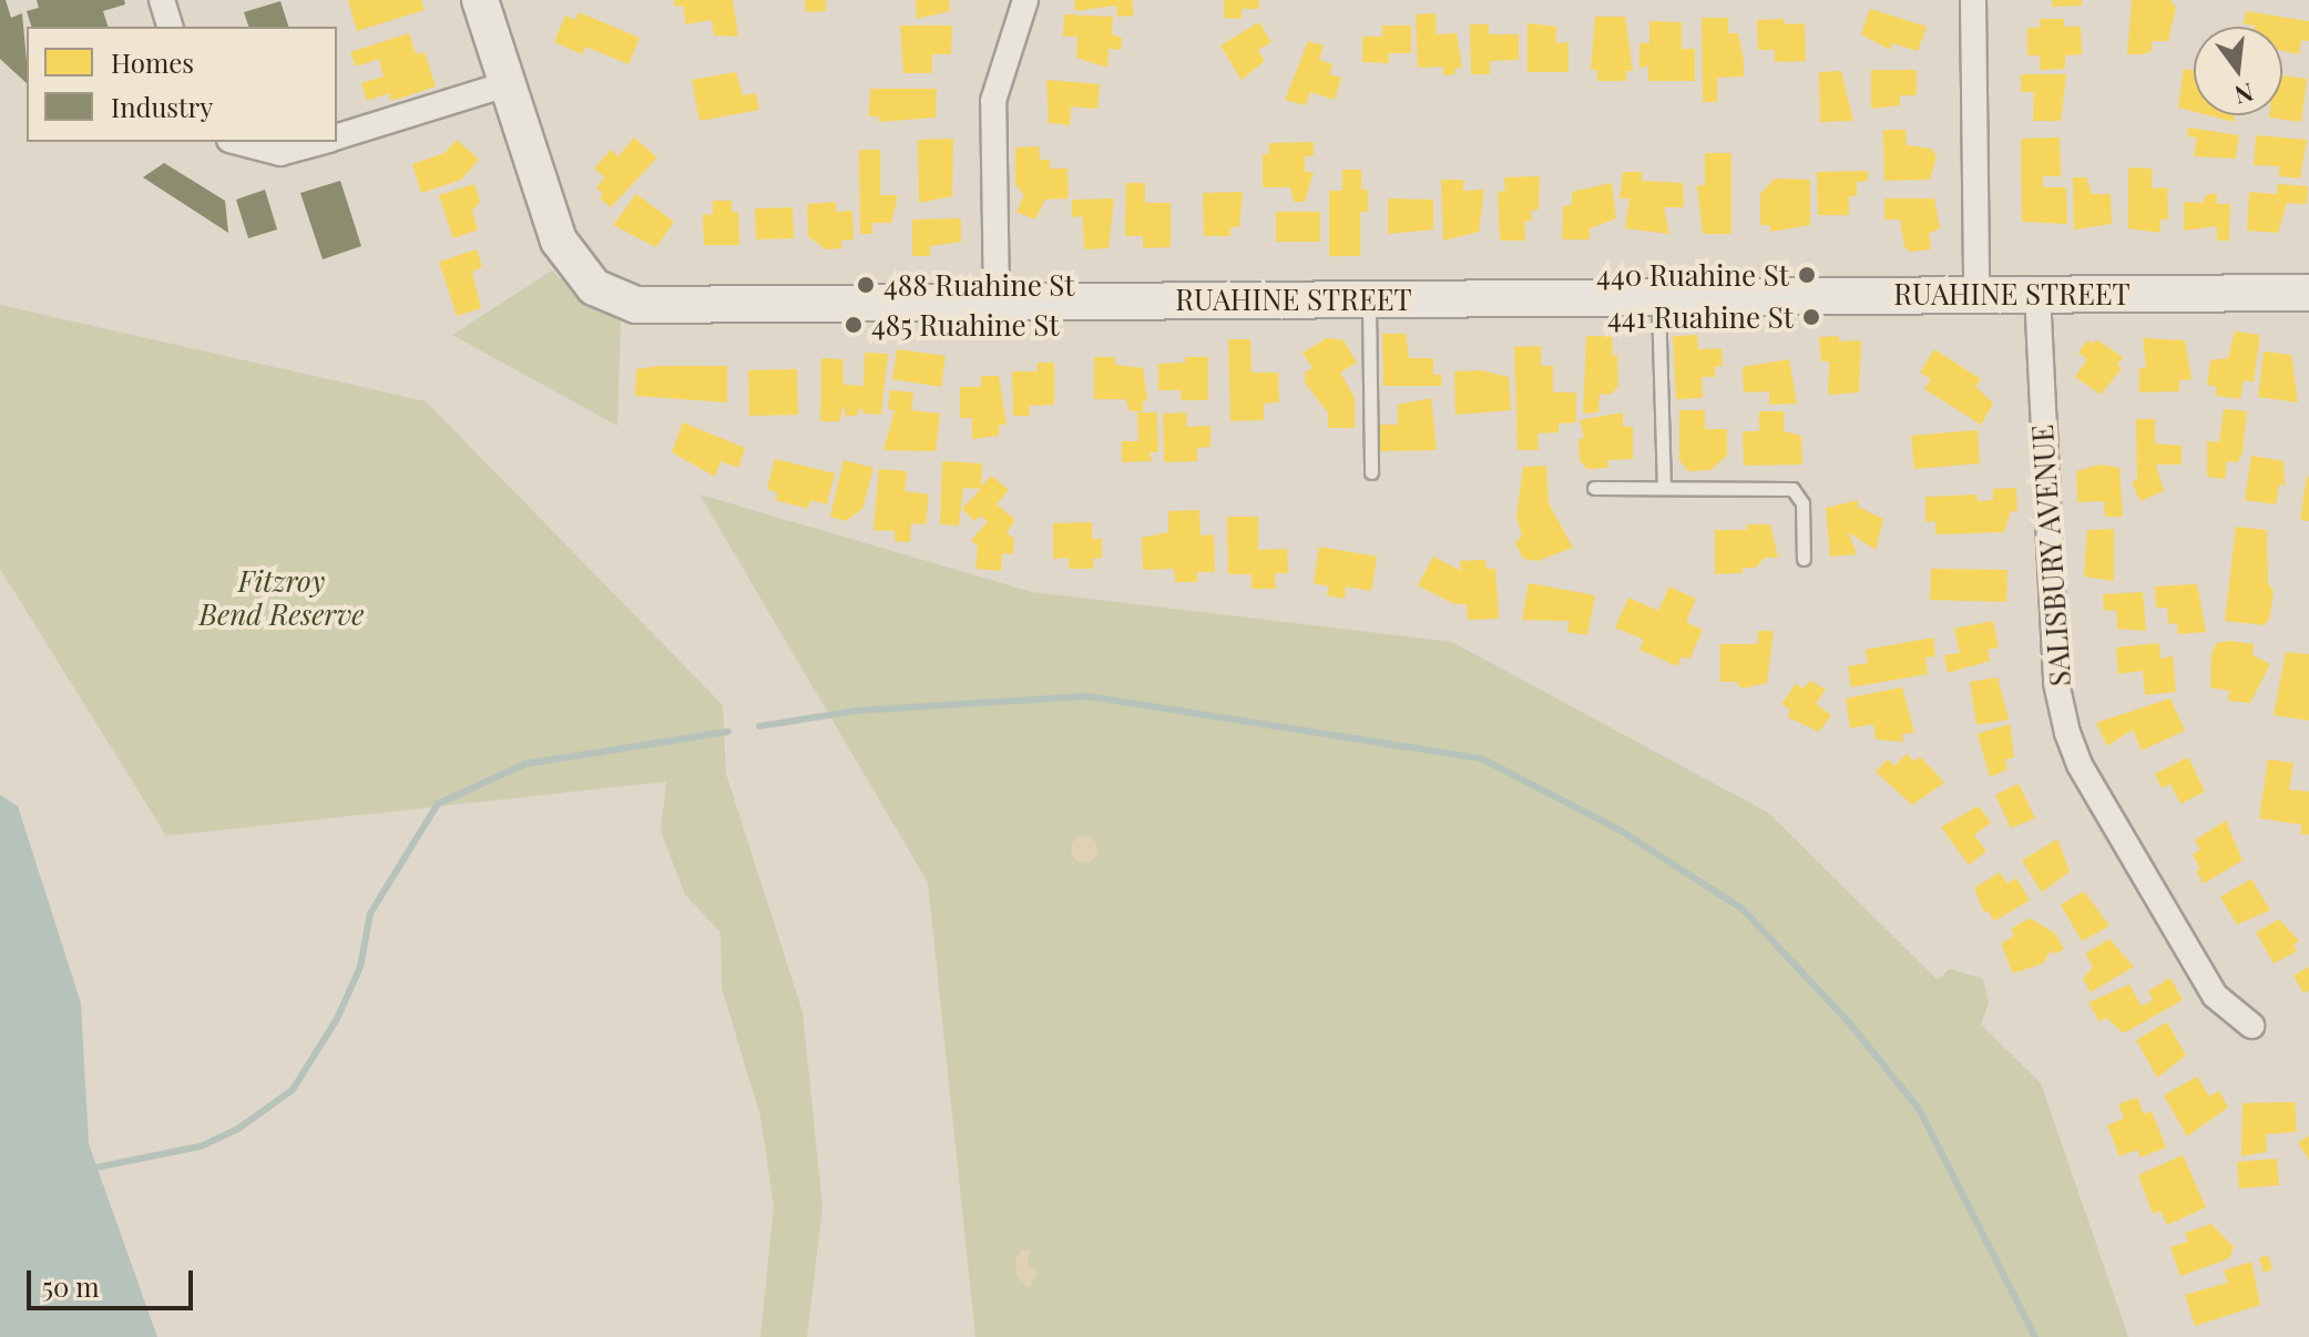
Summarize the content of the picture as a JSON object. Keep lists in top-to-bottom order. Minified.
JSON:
{"streets":{"street":["RUAHINE STREET","SALISBURY AVENUE"]},"crossings":[["RUAHINE STREET","SALISBURY AVENUE"]],"parks":["Fitzroy Bend Reserve"],"places":["440 Ruahine St","488 Ruahine St","441 Ruahine St","485 Ruahine St"],"legend":["Homes","Industry"],"scale_bar":"50 m","north":"bottom"}
